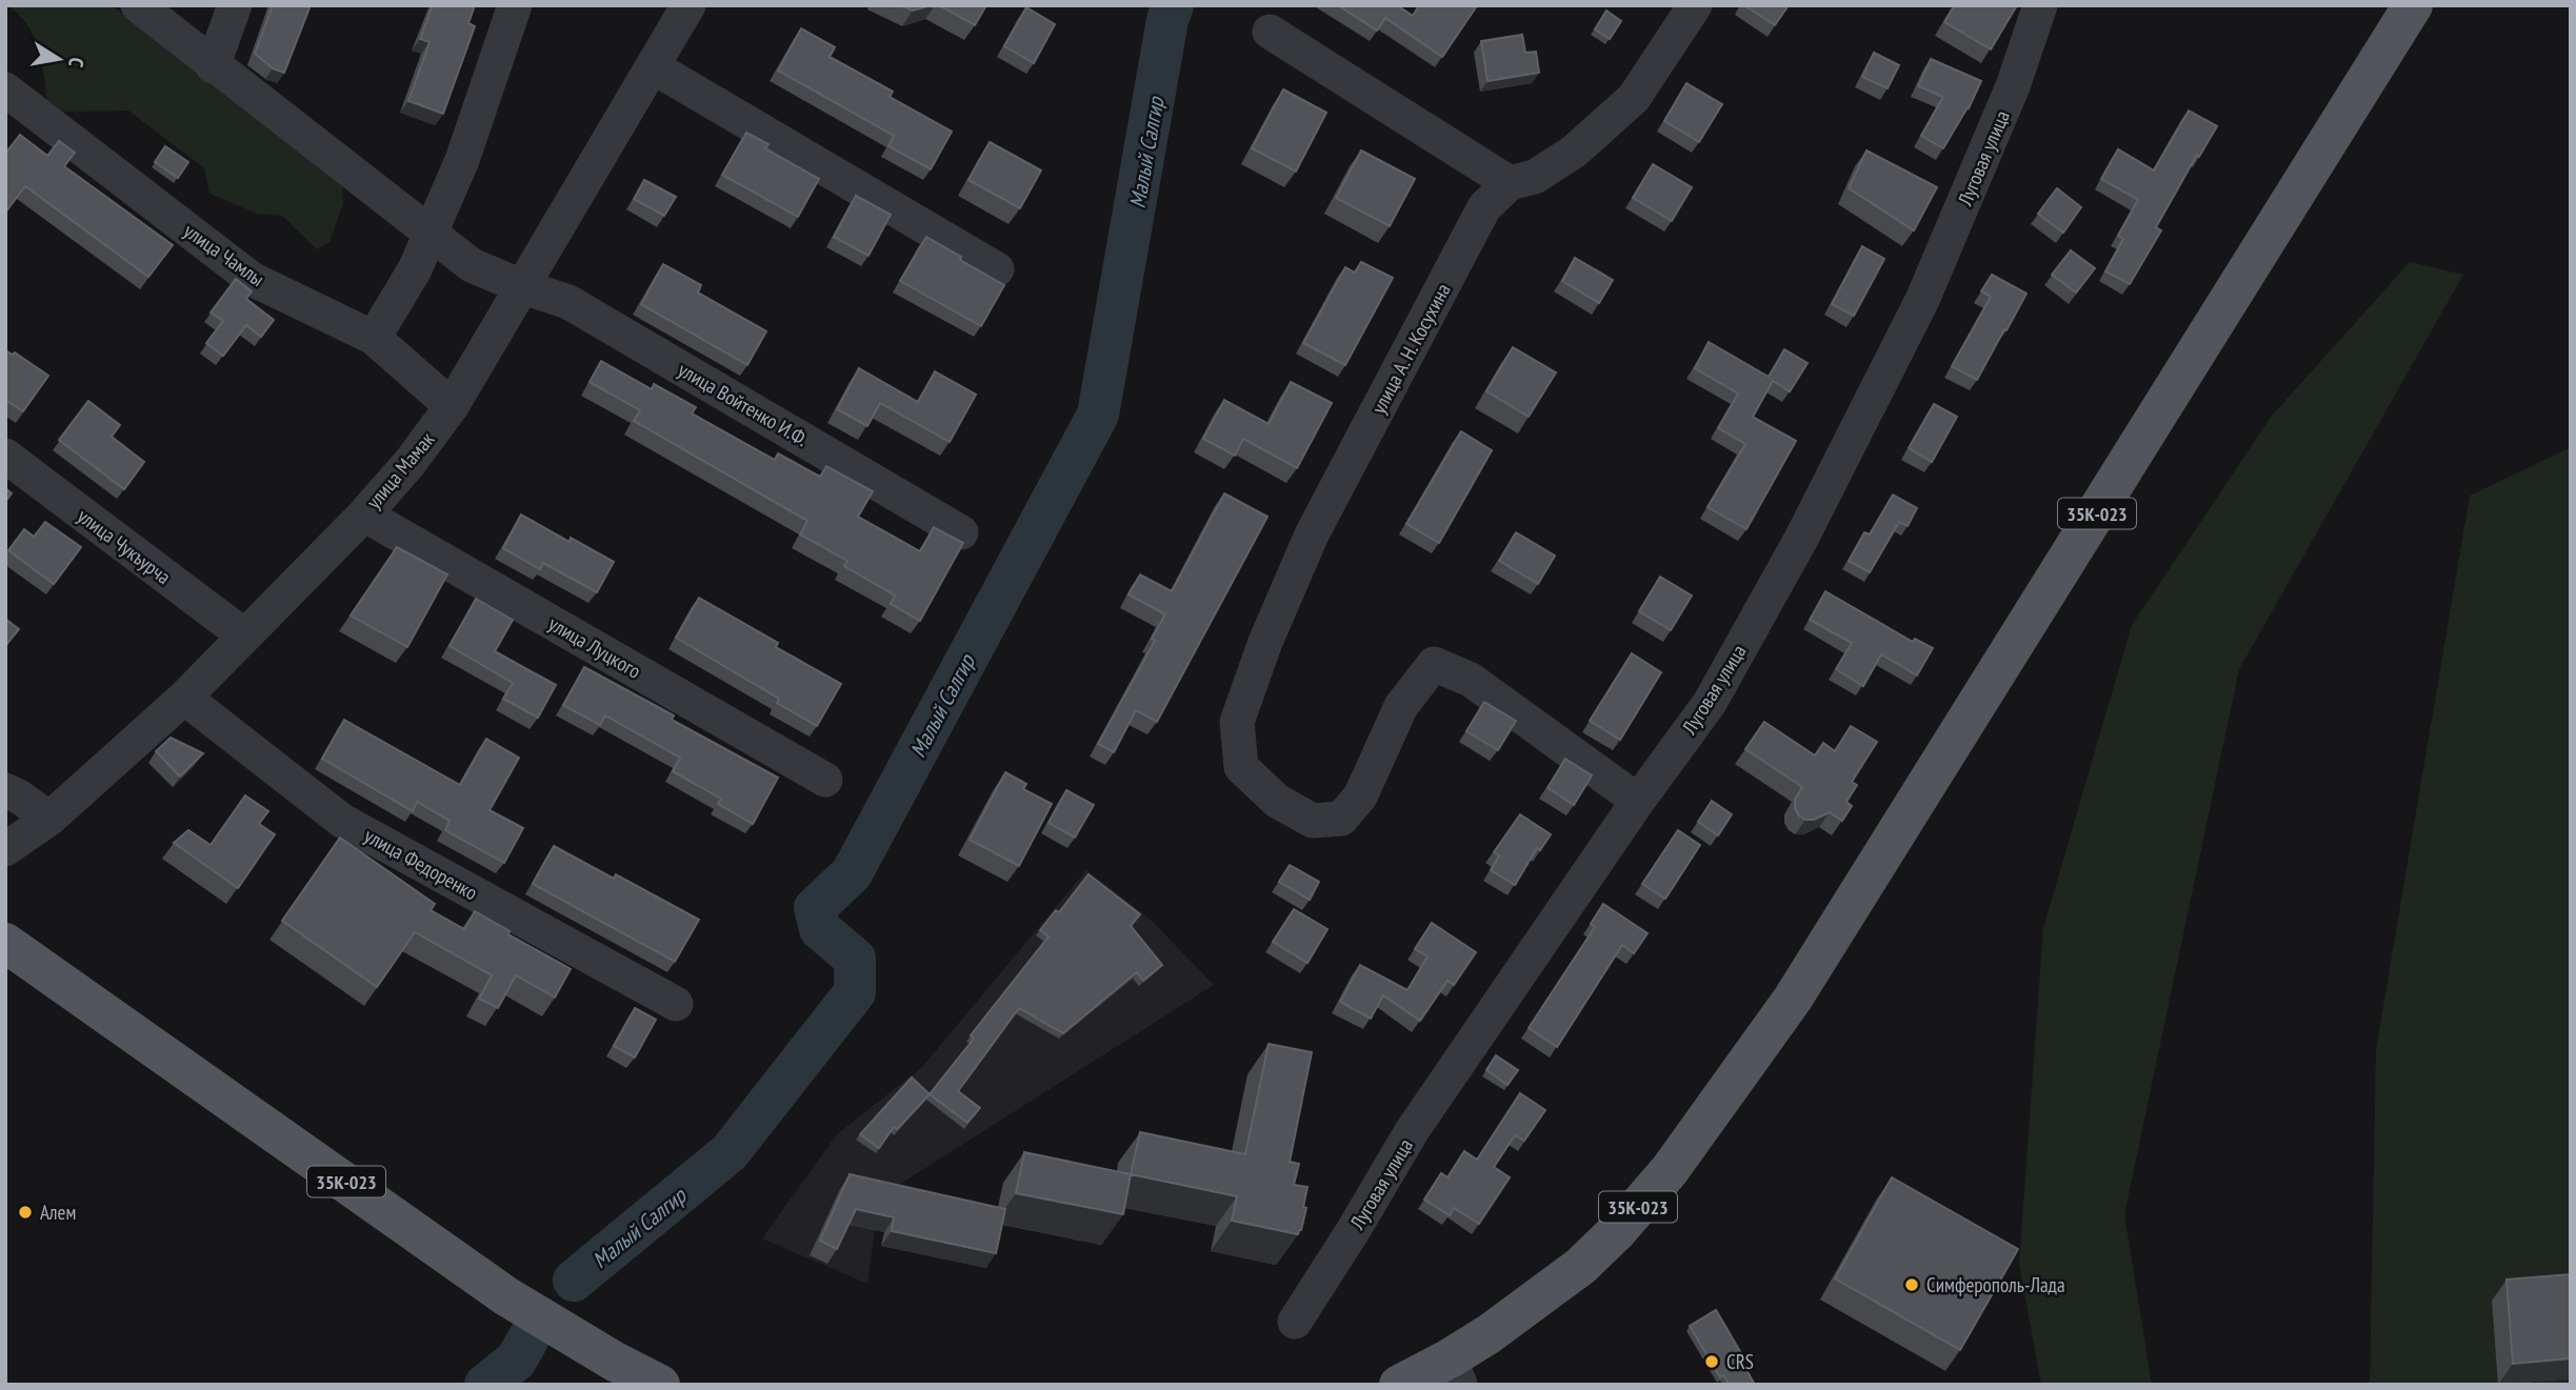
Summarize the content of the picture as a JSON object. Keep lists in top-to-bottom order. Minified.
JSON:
{"streets":{"main road":["35К-023"],"street":["Луговая улица","улица Чамлы","улица А. Н. Косухина","улица Войтенко И.Ф.","улица Мамак","улица Чукъурча","улица Луцкого","улица Федоренко"]},"crossings":[["Луговая улица","улица А. Н. Косухина"],["улица Чамлы","улица Мамак"],["улица Войтенко И.Ф.","улица Мамак"],["улица Мамак","улица Чукъурча"],["улица Мамак","улица Луцкого"],["улица Мамак","улица Федоренко"]],"water":["Малый Салгир"],"places":["Алем","Симферополь-Лада","CRS"],"north":"right"}
